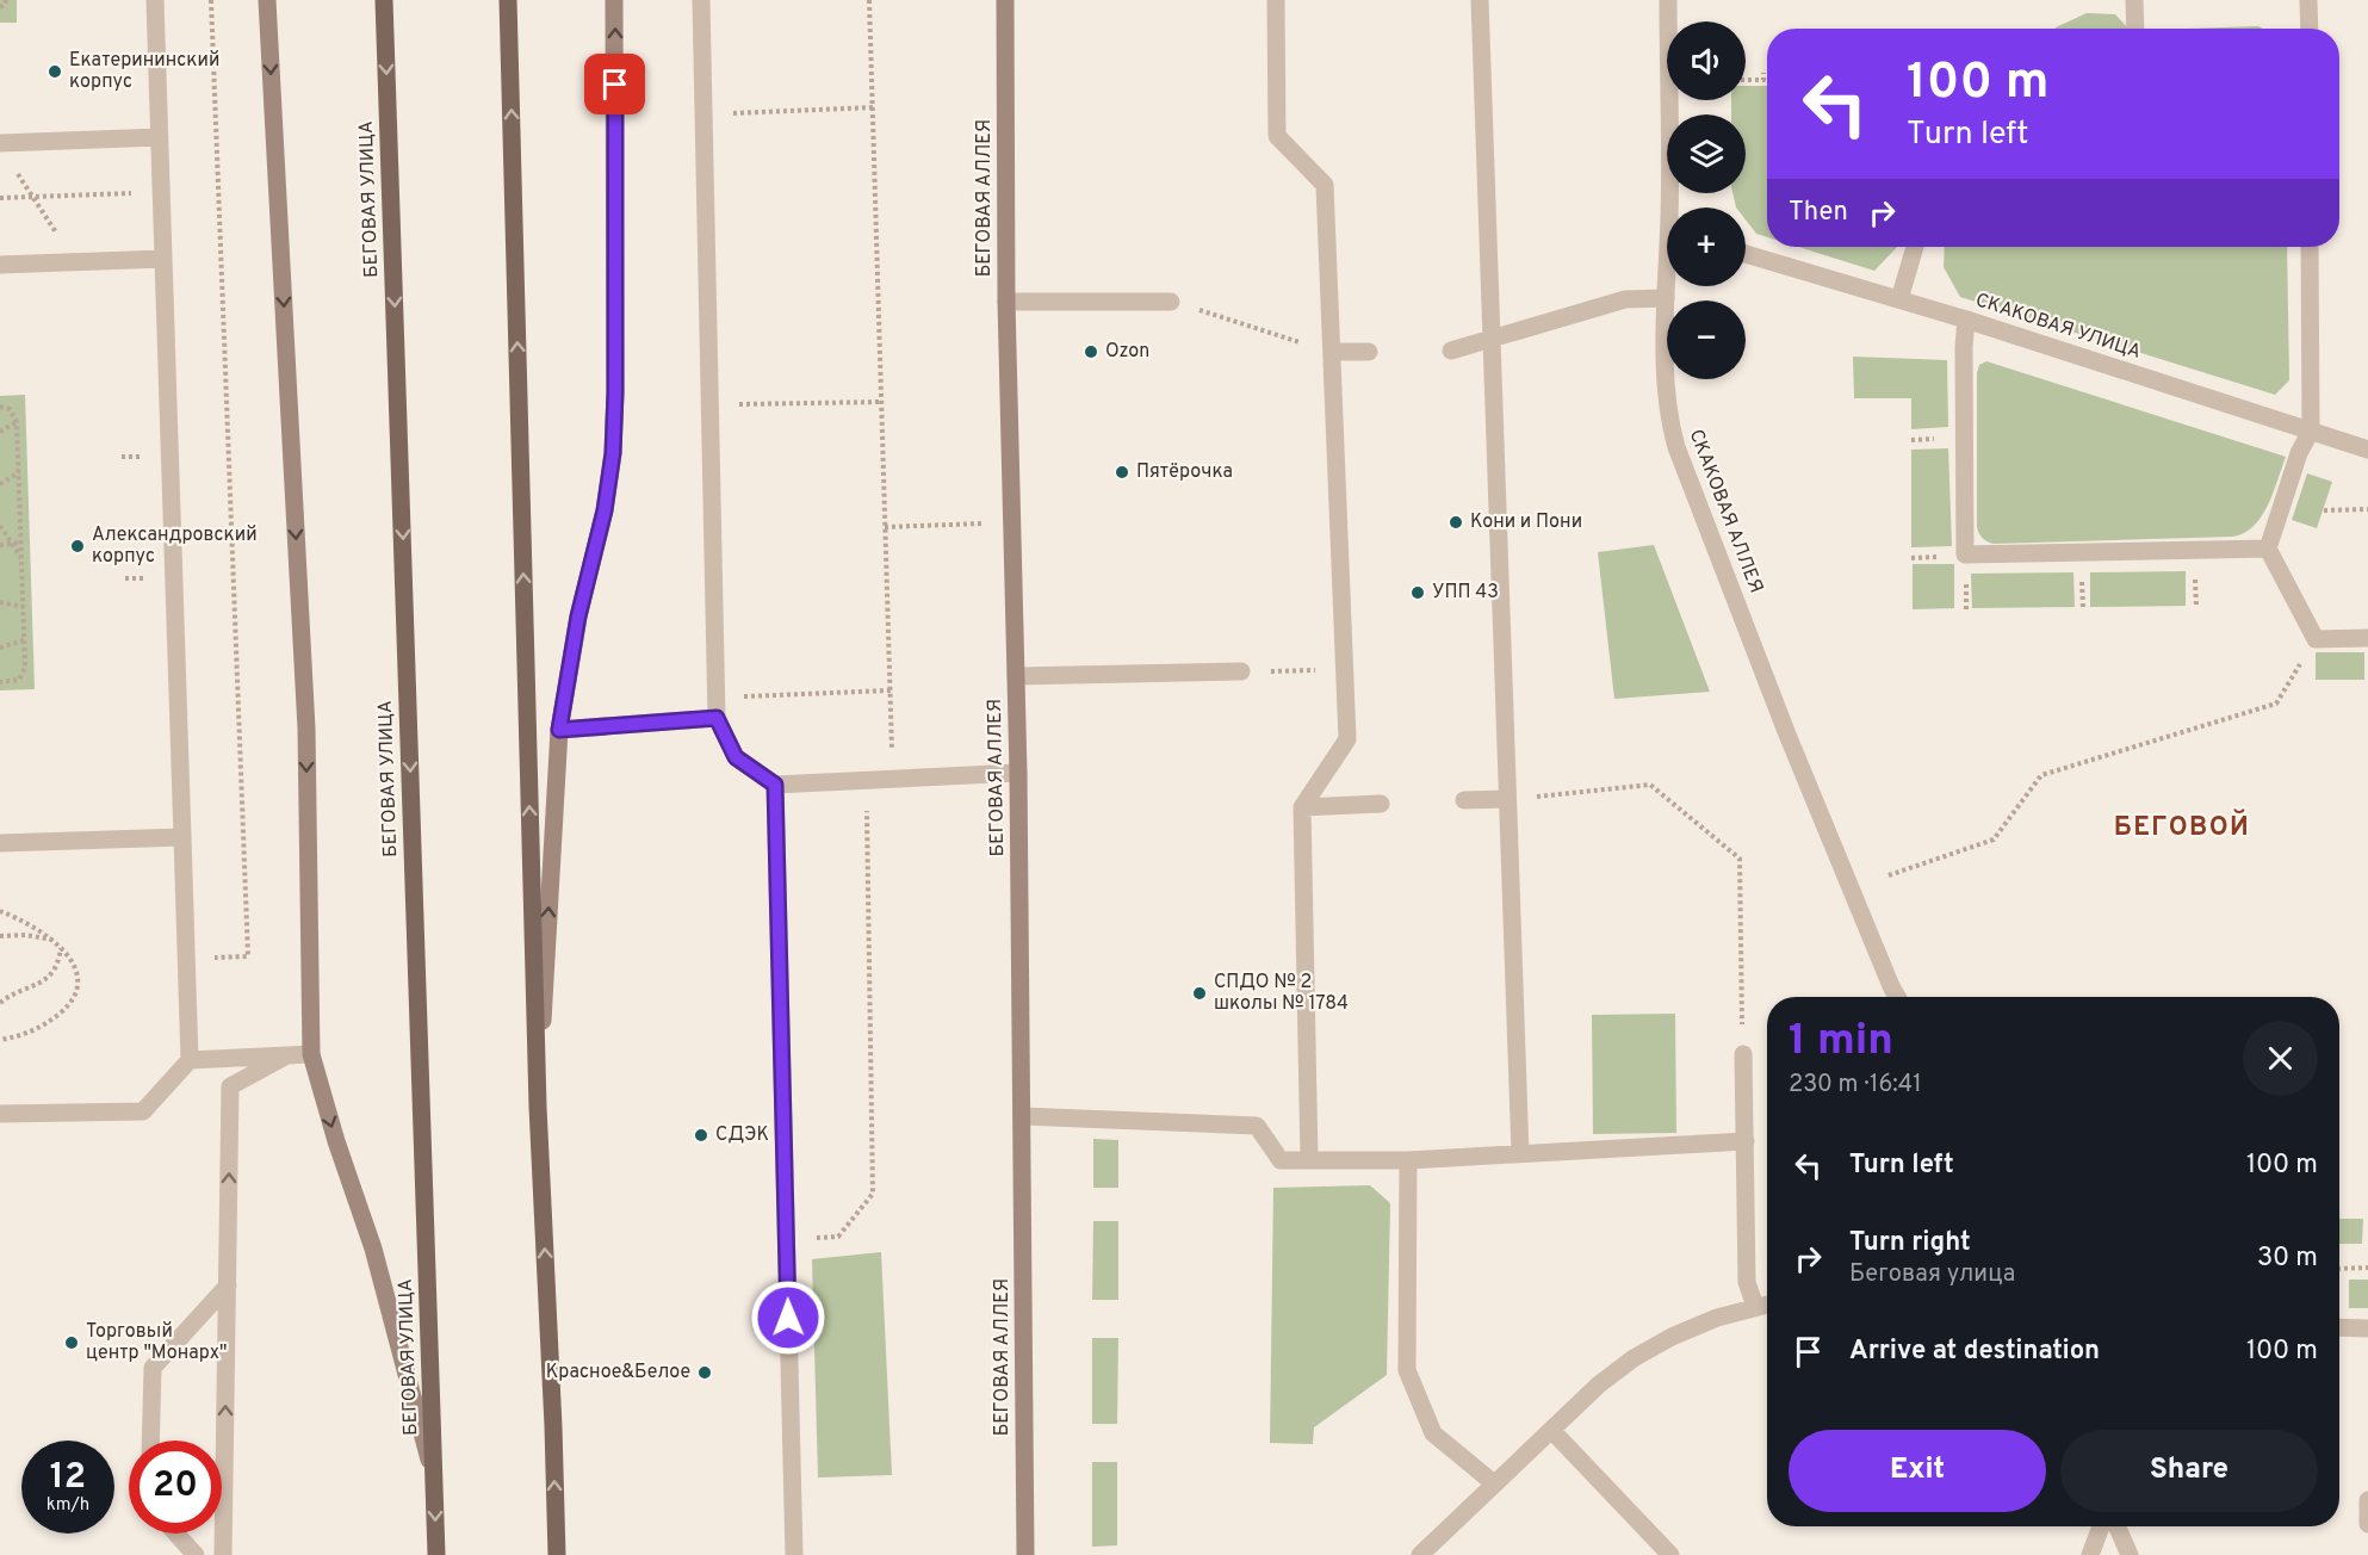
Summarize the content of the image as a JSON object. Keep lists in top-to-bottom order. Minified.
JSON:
{"streets":{"main road":["БЕГОВАЯ АЛЛЕЯ","БЕГОВАЯ УЛИЦА"],"street":["СКАКОВАЯ УЛИЦА","СКАКОВАЯ АЛЛЕЯ"]},"districts":["БЕГОВОЙ"],"places":["Екатерининский корпус","Ozon","Пятёрочка","Кони и Пони","Александровский корпус","УПП 43","СПДО № 2 школы № 1784","СДЭК","Торговый центр \"Монарх\"","Красное&Белое"],"page":{"map_buttons":["+","−"],"turn":["100 m","Turn left"],"then":"Then","heading":["1 min","230 m · 16:41"],"list":[{"name":"Turn left","value":"100 m"},{"name":"Turn right","note":"Беговая улица","value":"30 m"},{"name":"Arrive at destination","value":"100 m"}],"buttons":["Exit","Share"],"speed":"12 km/h","limit":"20"}}
